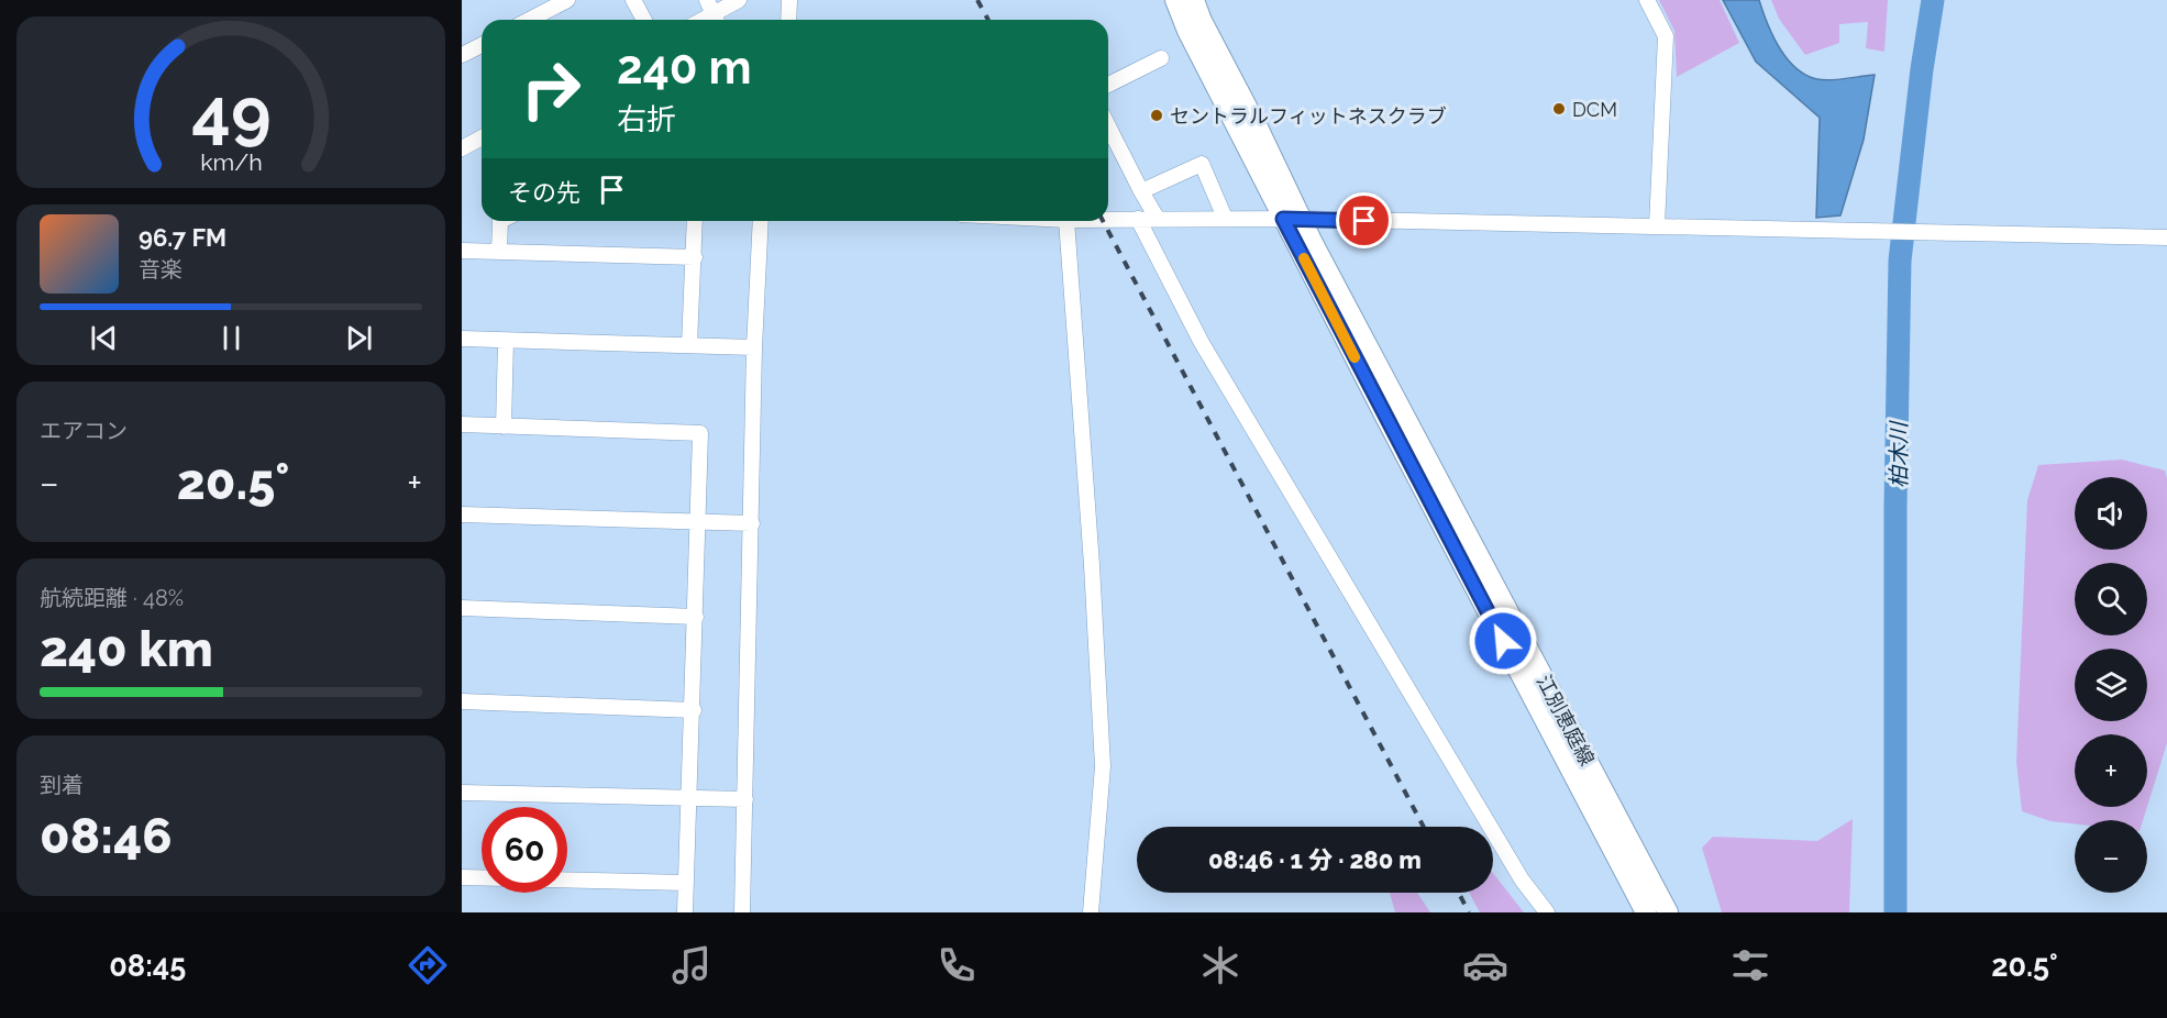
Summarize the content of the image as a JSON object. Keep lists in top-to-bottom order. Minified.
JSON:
{"streets":{"main road":["江別恵庭線"]},"water":["柏木川"],"places":["DCM","セントラルフィットネスクラブ"],"page":{"turn":["240 m","右折"],"then":"その先","song":["96.7 FM","音楽"],"tile":["エアコン",["航続距離 · 48%","240 km"],["到着","08:46"]],"heat":["−","20.5°","+"],"map_buttons":["+","−"],"limit":"60","trip":"08:46 · 1 分 · 280 m","tabs":["08:45","20.5°"],"gauge":["49","km/h"]}}
